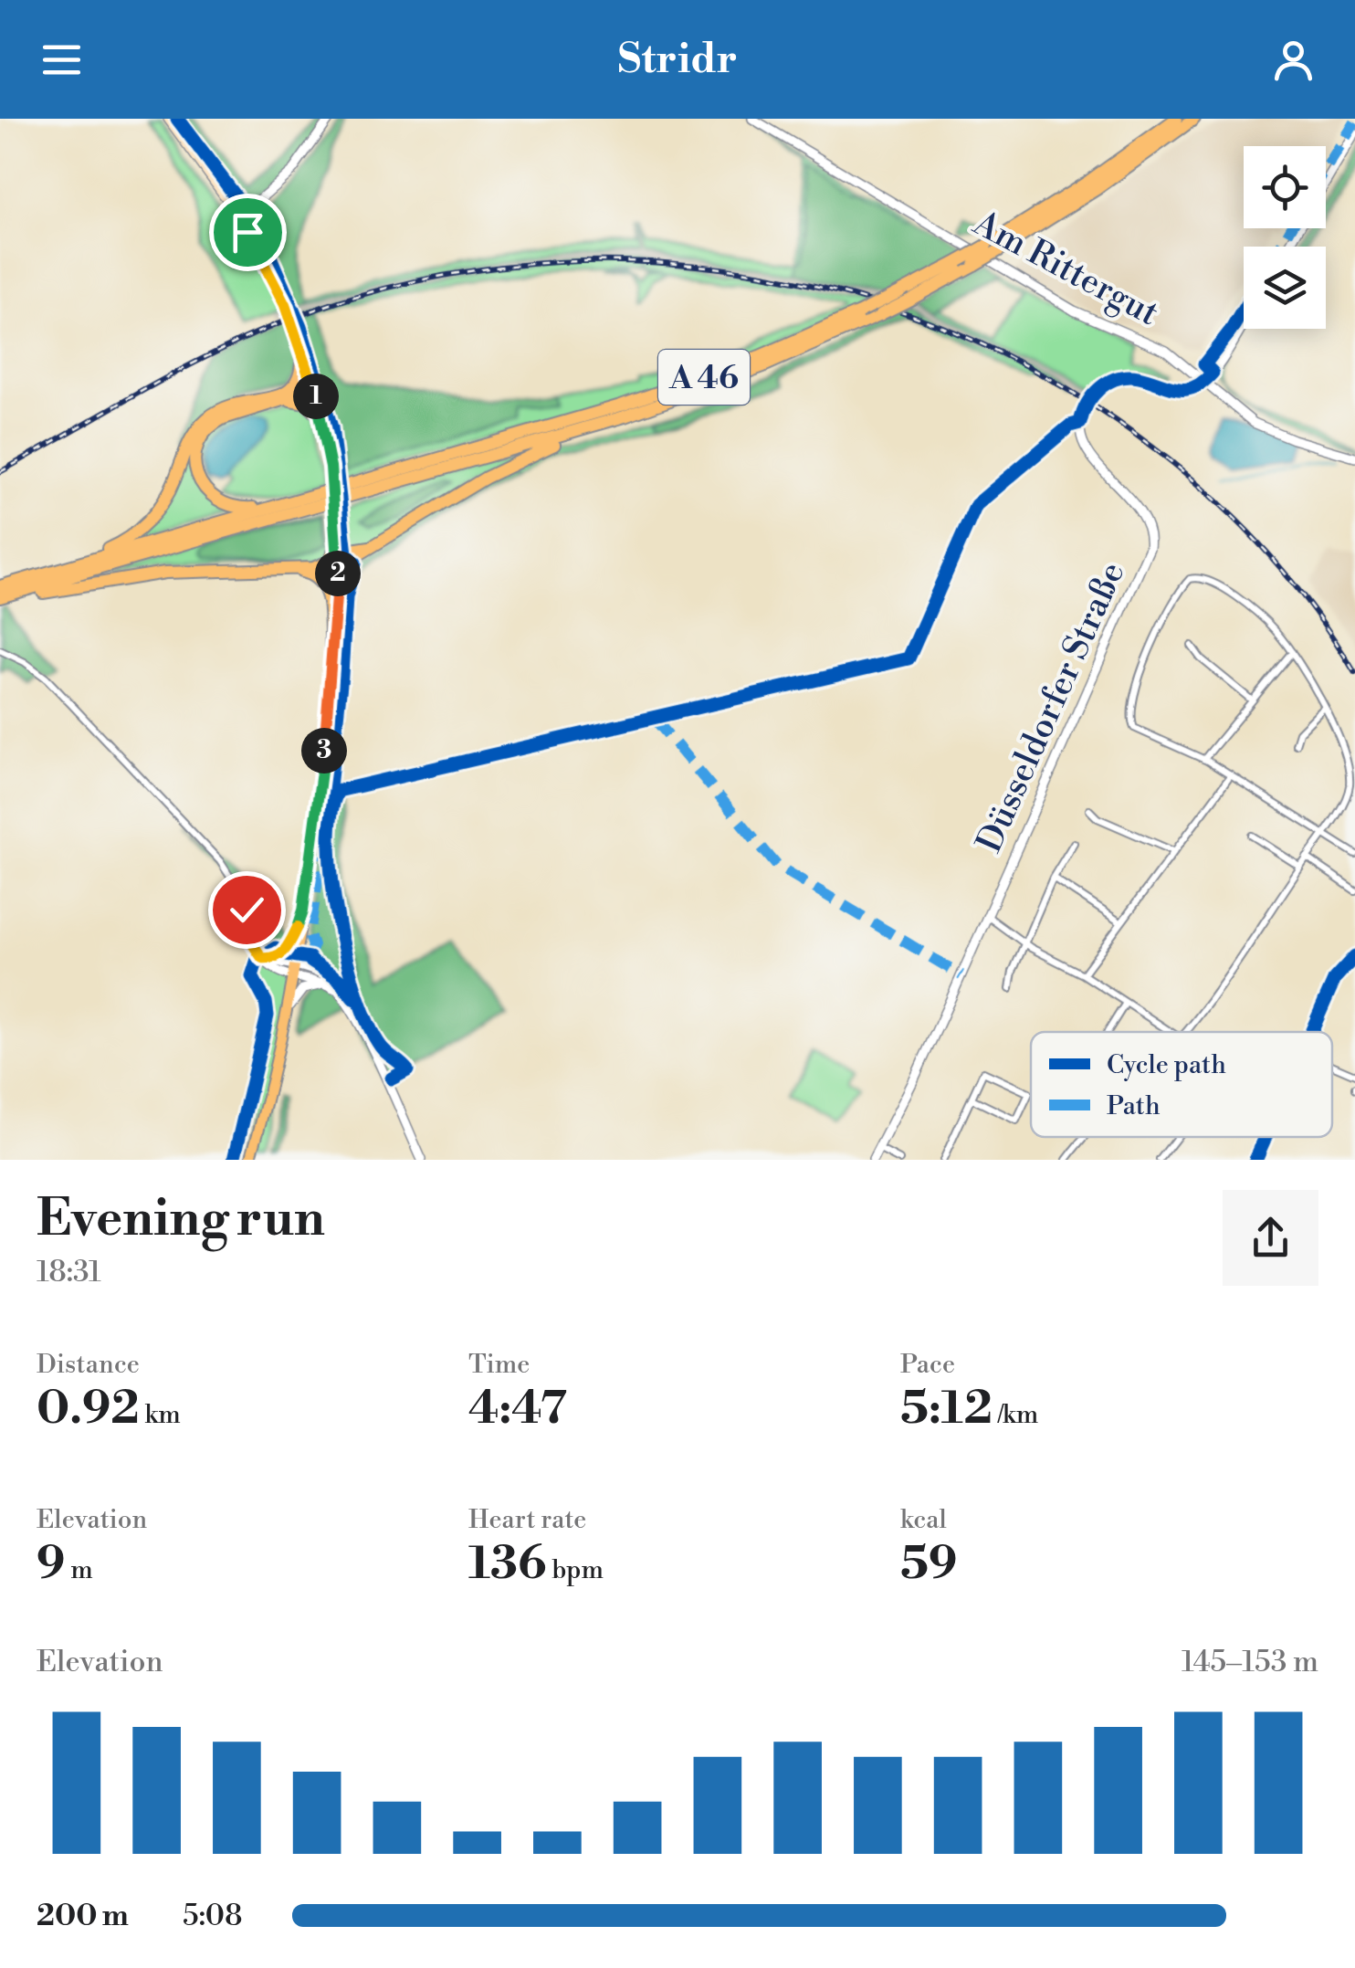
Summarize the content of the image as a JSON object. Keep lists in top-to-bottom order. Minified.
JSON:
{"streets":{"highway":["A 46"],"street":["Am Rittergut","Düsseldorfer Straße"]},"crossings":[["Am Rittergut","Düsseldorfer Straße"]],"legend":["Cycle path","Path"],"page":{"header":"Stridr","pins":["1","2","3"],"heading":["Evening run","18:31"],"stats":[["Distance","0.92 km"],["Time","4:47"],["Pace","5:12 /km"],["Elevation","9 m"],["Heart rate","136 bpm"],["kcal","59"]],"chart":["Elevation","145–153 m"],"list":[{"name":"200 m","note":"5:08"}]}}
